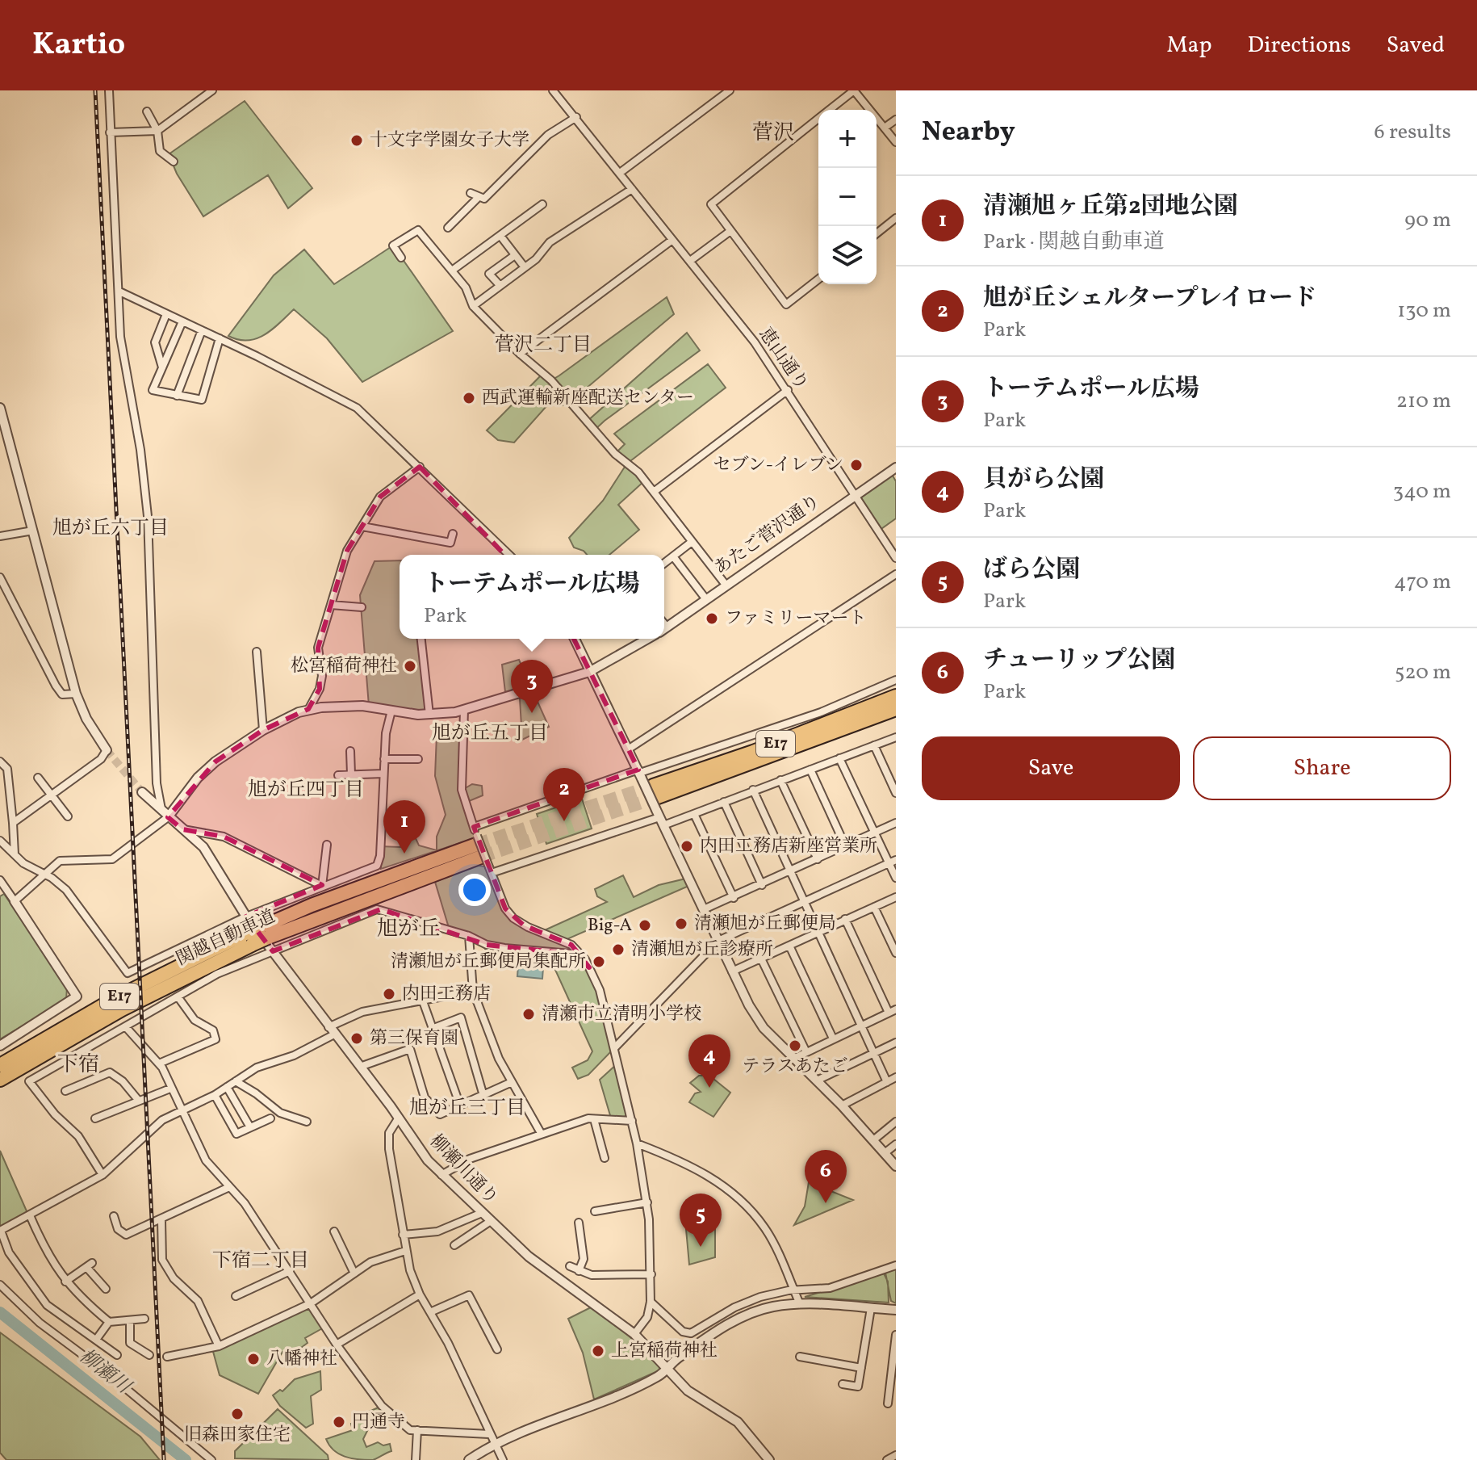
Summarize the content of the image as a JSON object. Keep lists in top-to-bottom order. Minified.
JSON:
{"streets":{"highway":["E17","関越自動車道"],"street":["恵山通り","あたご菅沢通り","柳瀬川通り"]},"crossings":[["恵山通り","あたご菅沢通り"],["あたご菅沢通り","柳瀬川通り"]],"districts":["菅沢","菅沢二丁目","旭が丘六丁目","旭が丘五丁目","旭が丘四丁目","旭が丘","下宿","旭が丘三丁目","下宿二丁目"],"water":["柳瀬川"],"places":["十文字学園女子大学","西武運輸新座配送センター","セブン-イレブン","ファミリーマート","松宮稲荷神社","内田工務店新座営業所","清瀬旭が丘郵便局","Big-A","清瀬旭が丘診療所","清瀬旭が丘郵便局集配所","内田工務店","清瀬市立清明小学校","第三保育園","テラスあたご","上宮稲荷神社","八幡神社","旧森田家住宅","円通寺"],"page":{"header":"Kartio","nav":["Map","Directions","Saved"],"heading":["Nearby","6 results"],"map_buttons":["+","−"],"list":[{"mark":"1","name":"清瀬旭ヶ丘第2団地公園","note":"Park · 関越自動車道","value":"90 m"},{"mark":"2","name":"旭が丘シェルタープレイロード","note":"Park","value":"130 m"},{"mark":"3","name":"トーテムポール広場","note":"Park","value":"210 m"},{"mark":"4","name":"貝がら公園","note":"Park","value":"340 m"},{"mark":"5","name":"ばら公園","note":"Park","value":"470 m"},{"mark":"6","name":"チューリップ公園","note":"Park","value":"520 m"}],"popup":["トーテムポール広場","Park"],"pins":["3","2","1","4","6","5"],"buttons":["Save","Share"]}}
